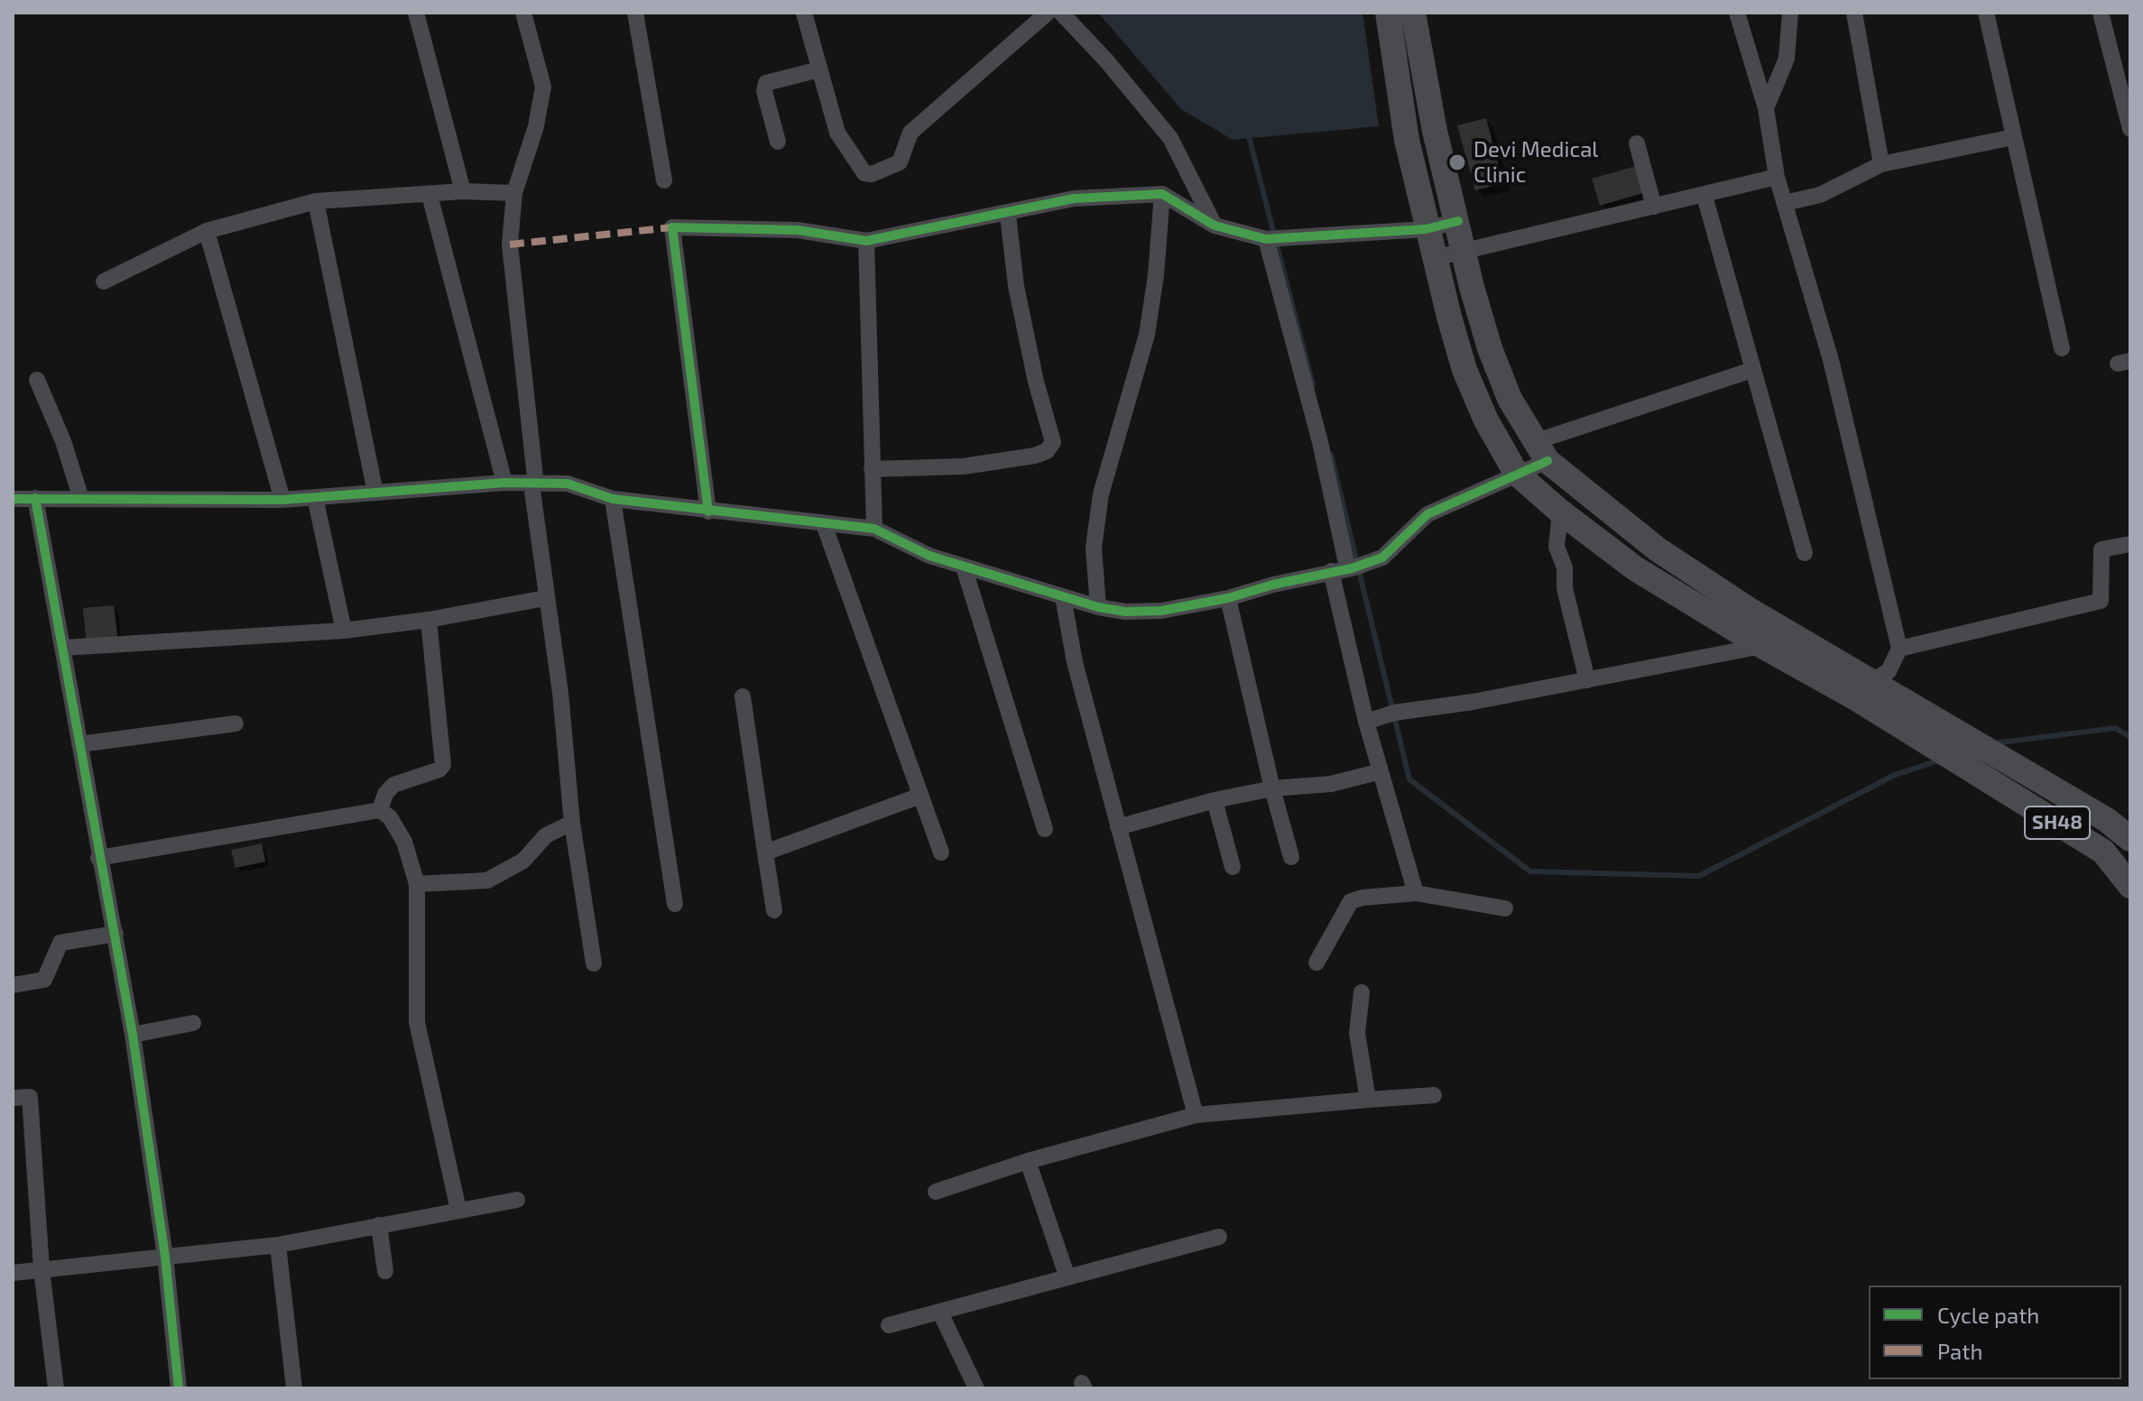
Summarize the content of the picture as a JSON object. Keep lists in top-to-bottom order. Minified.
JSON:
{"streets":{"main road":["SH48"]},"places":["Devi Medical Clinic"],"legend":["Cycle path","Path"]}
